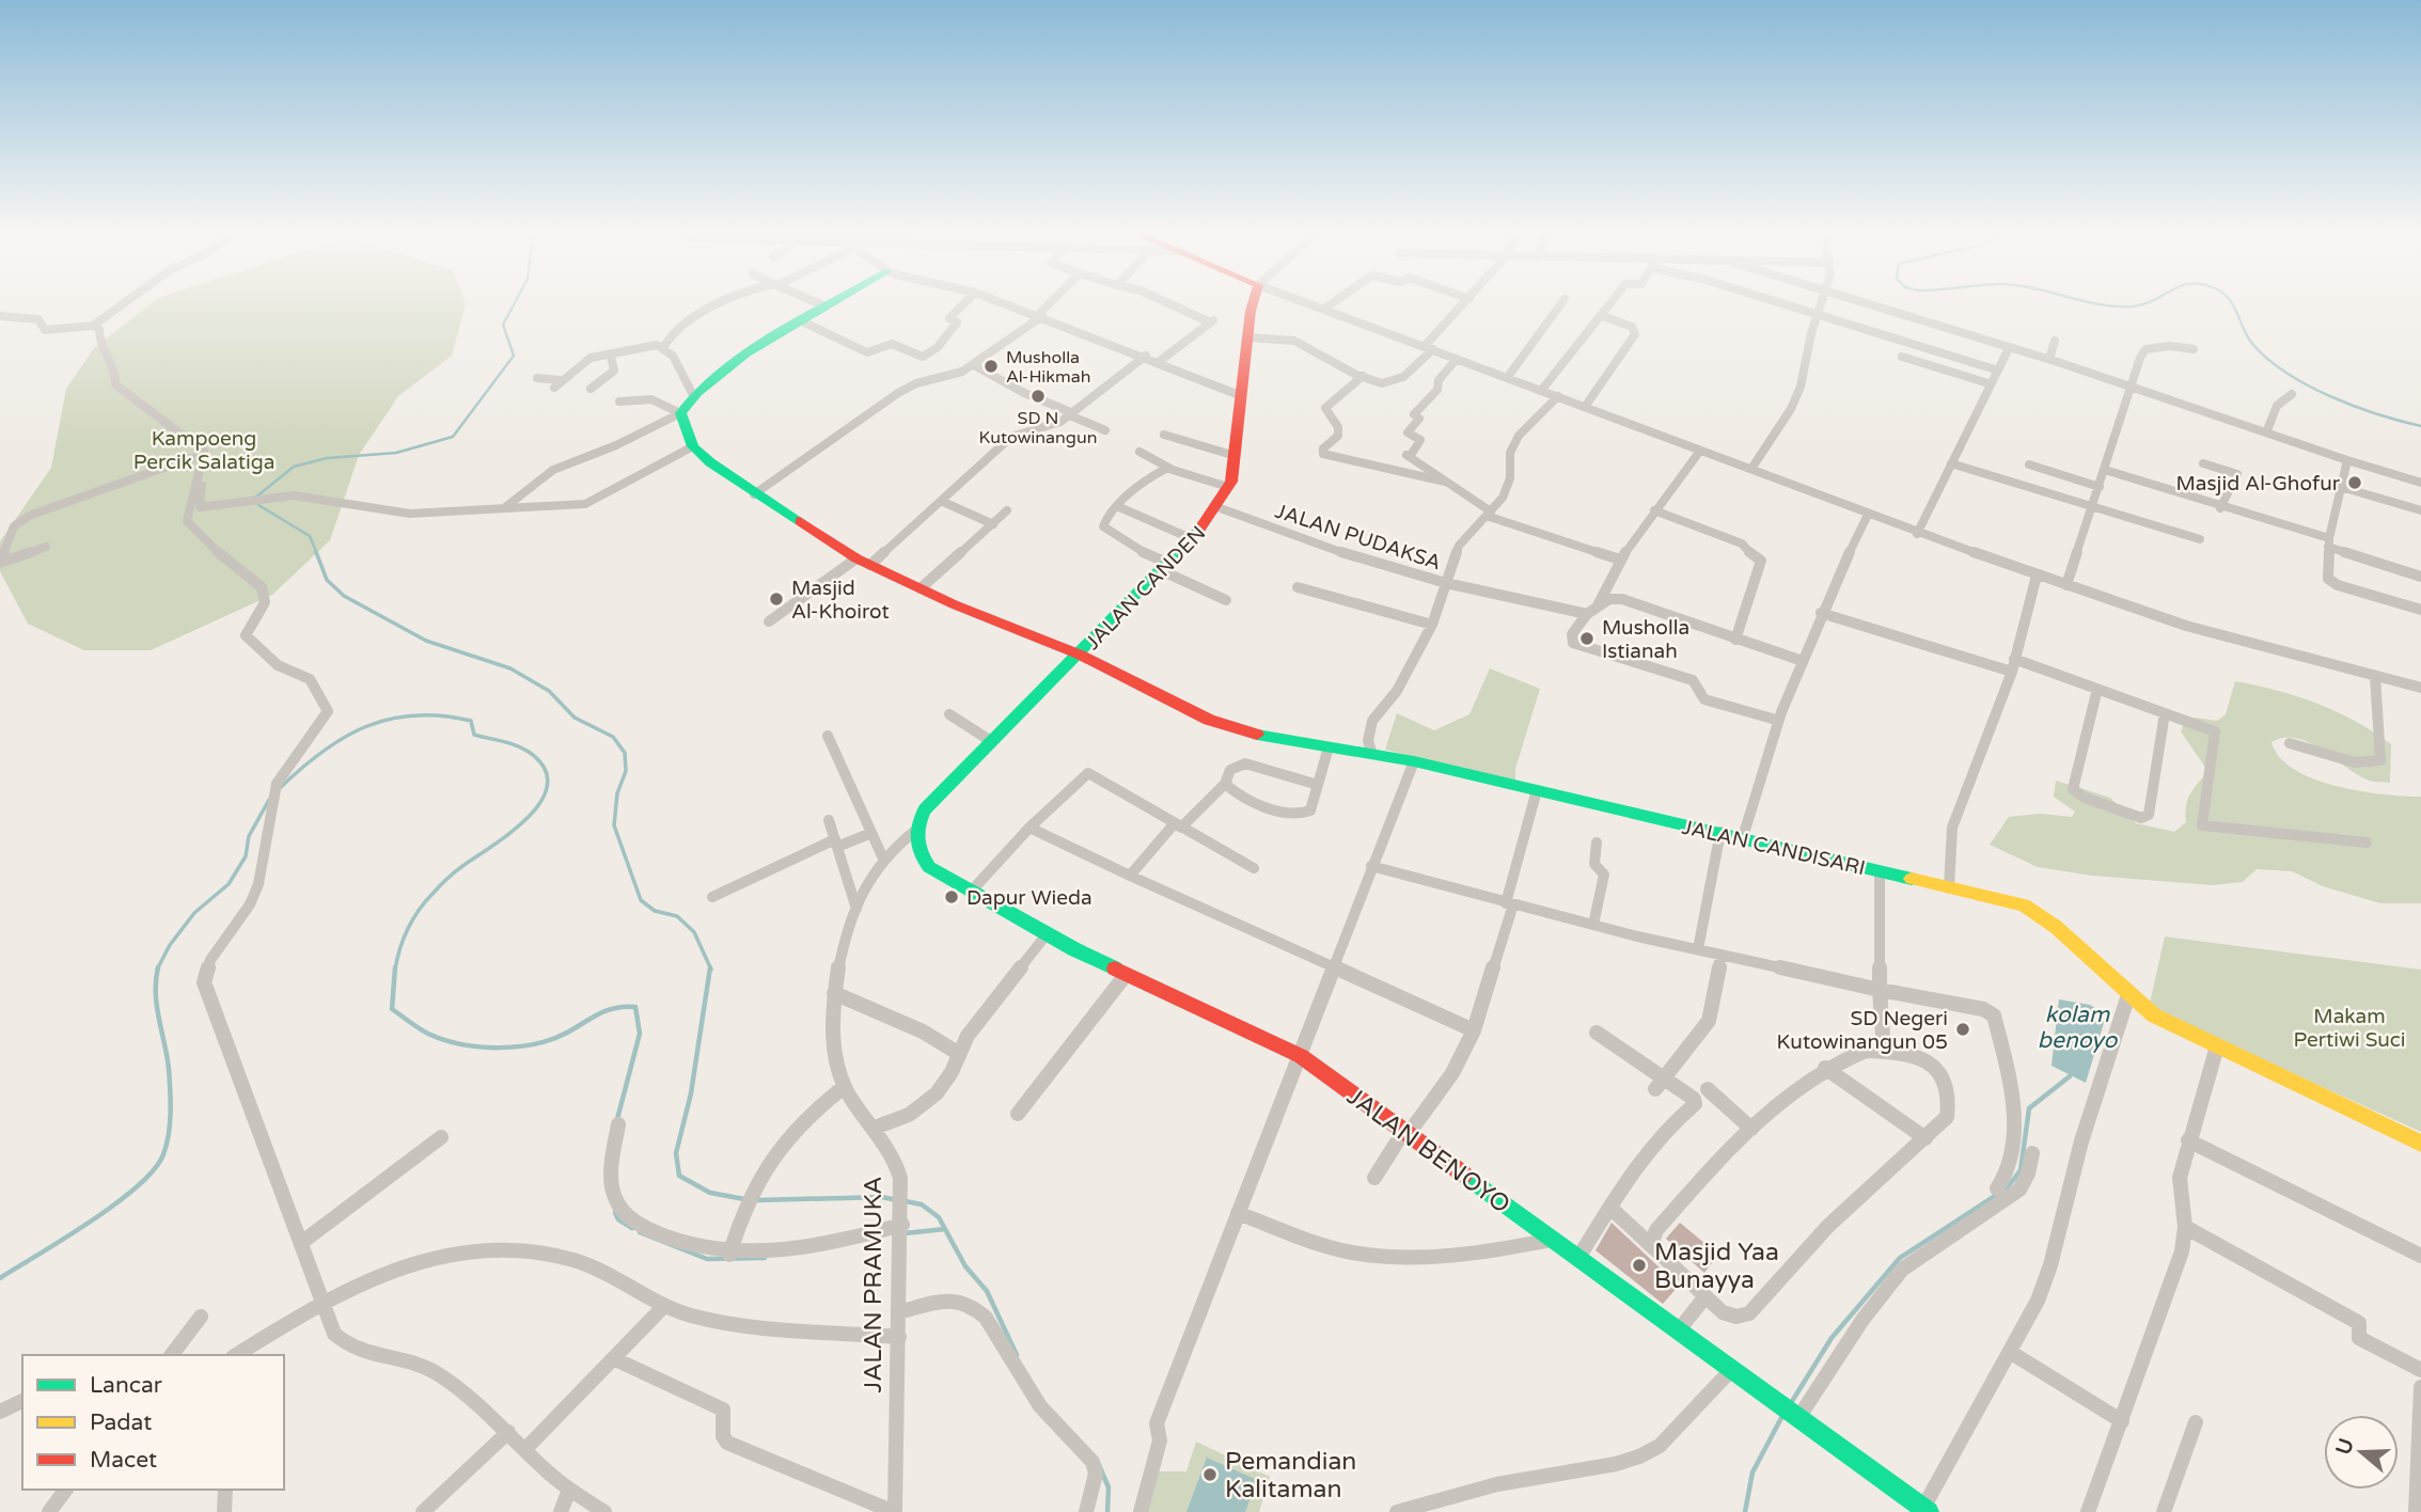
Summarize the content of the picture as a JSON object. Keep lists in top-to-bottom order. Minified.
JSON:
{"streets":{"street":["JALAN PUDAKSA","JALAN CANDEN","JALAN CANDISARI","JALAN BENOYO","JALAN PRAMUKA"]},"crossings":[["JALAN PUDAKSA","JALAN CANDEN"],["JALAN CANDEN","JALAN CANDISARI"],["JALAN CANDEN","JALAN BENOYO"],["JALAN CANDEN","JALAN PRAMUKA"],["JALAN BENOYO","JALAN PRAMUKA"]],"water":["kolam benoyo"],"parks":["Kampoeng Percik Salatiga","Makam Pertiwi Suci"],"places":["Musholla Al-Hikmah","SD N Kutowinangun","Masjid Al-Ghofur","Masjid Al-Khoirot","Musholla Istianah","Dapur Wieda","SD Negeri Kutowinangun 05","Masjid Yaa Bunayya","Pemandian Kalitaman"],"legend":["Lancar","Padat","Macet"],"north":"left"}
